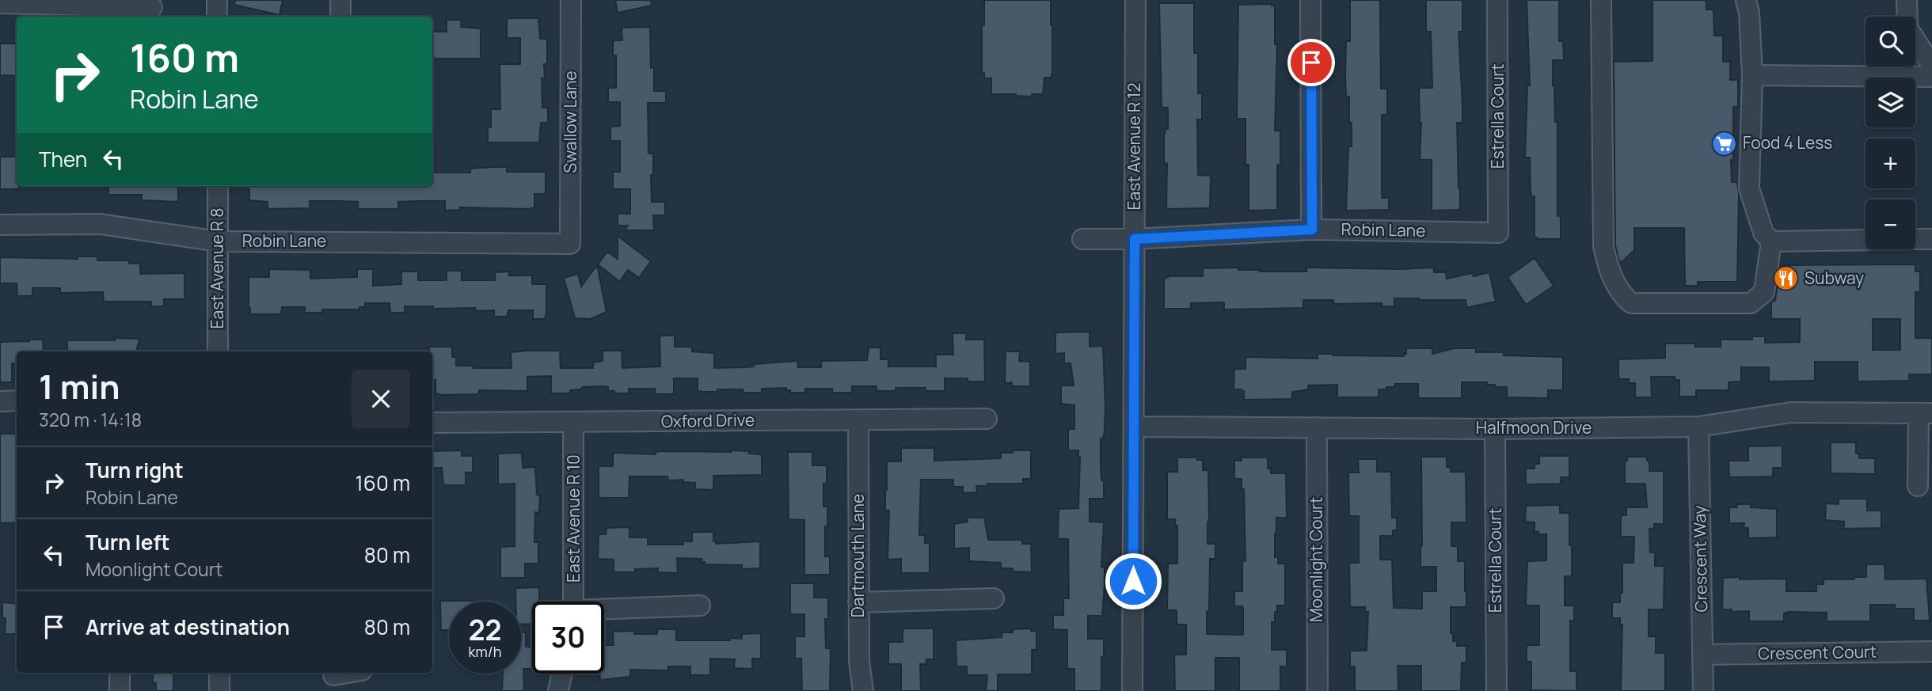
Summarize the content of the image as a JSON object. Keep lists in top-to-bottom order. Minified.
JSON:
{"streets":{"street":["Estrella Court","Swallow Lane","East Avenue R 12","Robin Lane","East Avenue R 8","Oxford Drive","Halfmoon Drive","East Avenue R 10","Dartmouth Lane","Crescent Way","Moonlight Court","Crescent Court"]},"crossings":[["Estrella Court","Robin Lane"],["Estrella Court","Halfmoon Drive"],["Swallow Lane","Robin Lane"],["East Avenue R 12","Robin Lane"],["East Avenue R 12","Halfmoon Drive"],["Robin Lane","East Avenue R 8"],["Oxford Drive","East Avenue R 10"],["Oxford Drive","Dartmouth Lane"],["Halfmoon Drive","Crescent Way"],["Halfmoon Drive","Moonlight Court"],["Crescent Way","Crescent Court"]],"places":{"supermarket":["Food 4 Less"],"restaurant":["Subway"]},"page":{"map_buttons":["+","−"],"turn":["160 m","Robin Lane"],"then":"Then","heading":["1 min","320 m · 14:18"],"list":[{"name":"Turn right","note":"Robin Lane","value":"160 m"},{"name":"Turn left","note":"Moonlight Court","value":"80 m"},{"name":"Arrive at destination","value":"80 m"}],"speed":"22 km/h","limit":"30"}}
